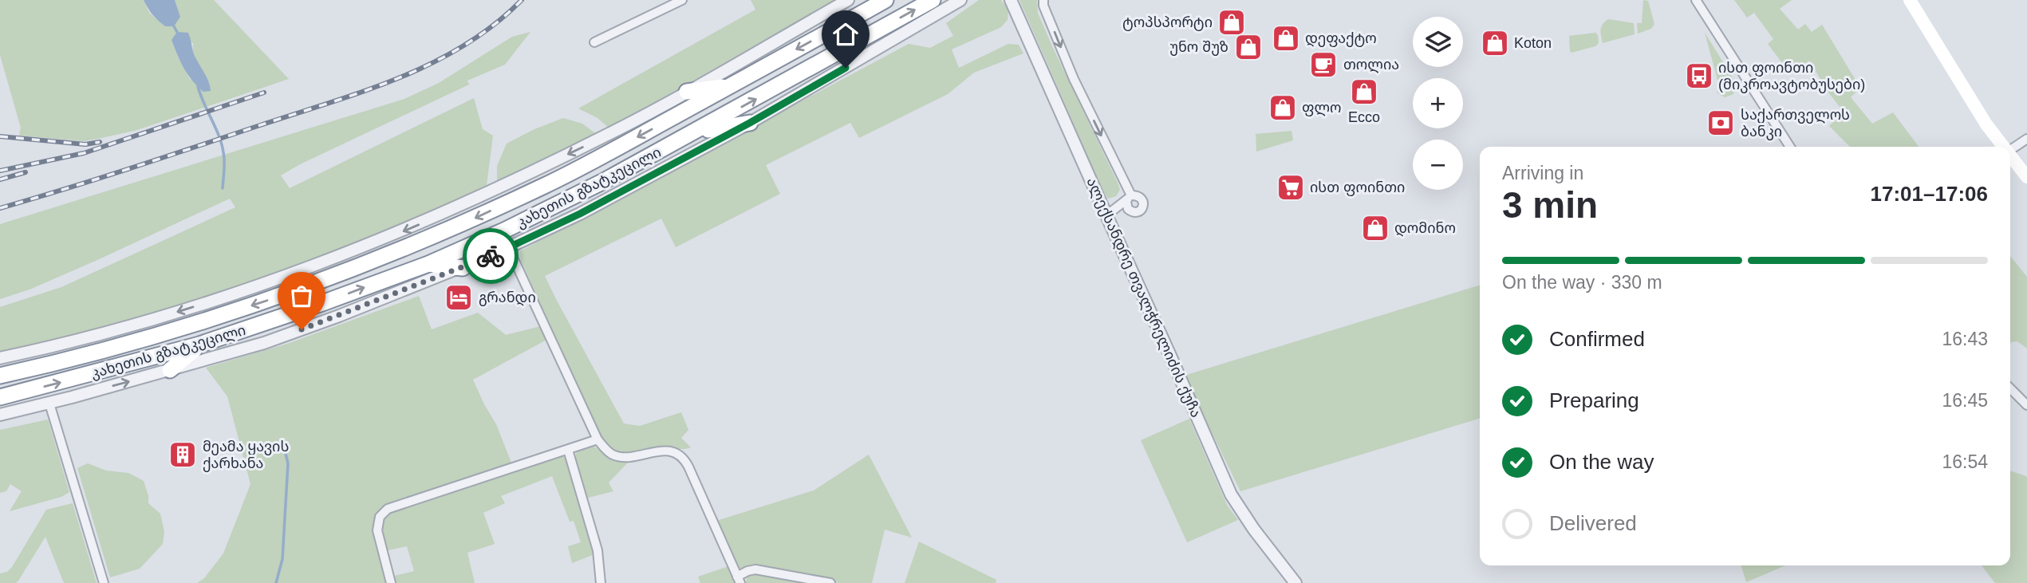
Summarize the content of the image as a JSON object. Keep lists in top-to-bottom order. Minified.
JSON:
{"streets":{"highway":["კახეთის გზატკეცილი"],"street":["ალექსანდრე თვალჭრელიძის ქუჩა"]},"places":{"shop":["ტოპსპორტი","დეფაქტო","Koton","უნო შუზ","Ecco","ფლო","დომინო"],"cafe":["თოლია"],"bus stop":["ისთ ფოინთი (მიკროავტობუსები)"],"bank":["საქართველოს ბანკი"],"supermarket":["ისთ ფოინთი"],"hotel":["გრანდი"],"building":["მეამა ყავის ქარხანა"]},"page":{"map_buttons":["+","−"],"heading":["3 min","Arriving in","17:01–17:06"],"bar":"On the way · 330 m","list":[["Confirmed","16:43"],["Preparing","16:45"],["On the way","16:54"],"Delivered"]}}
